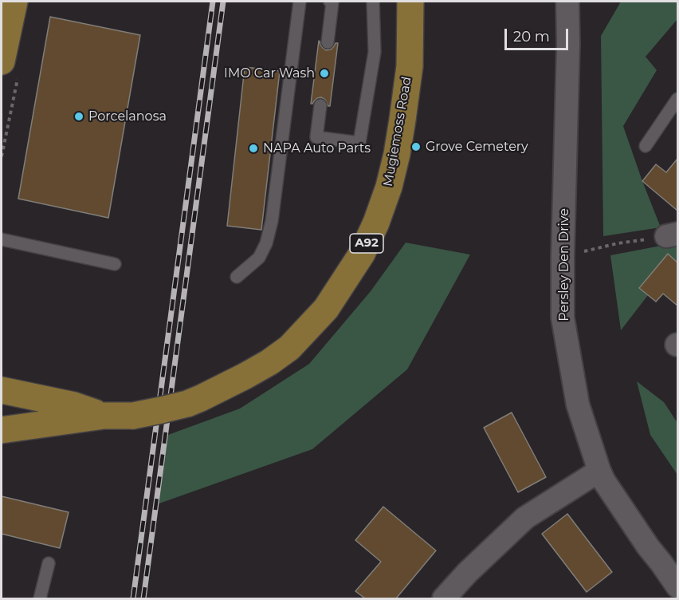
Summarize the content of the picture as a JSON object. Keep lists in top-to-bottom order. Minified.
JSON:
{"streets":{"main road":["Mugiemoss Road","A92"],"street":["Persley Den Drive"]},"places":["IMO Car Wash","Porcelanosa","Grove Cemetery","NAPA Auto Parts"],"scale_bar":"20 m"}
